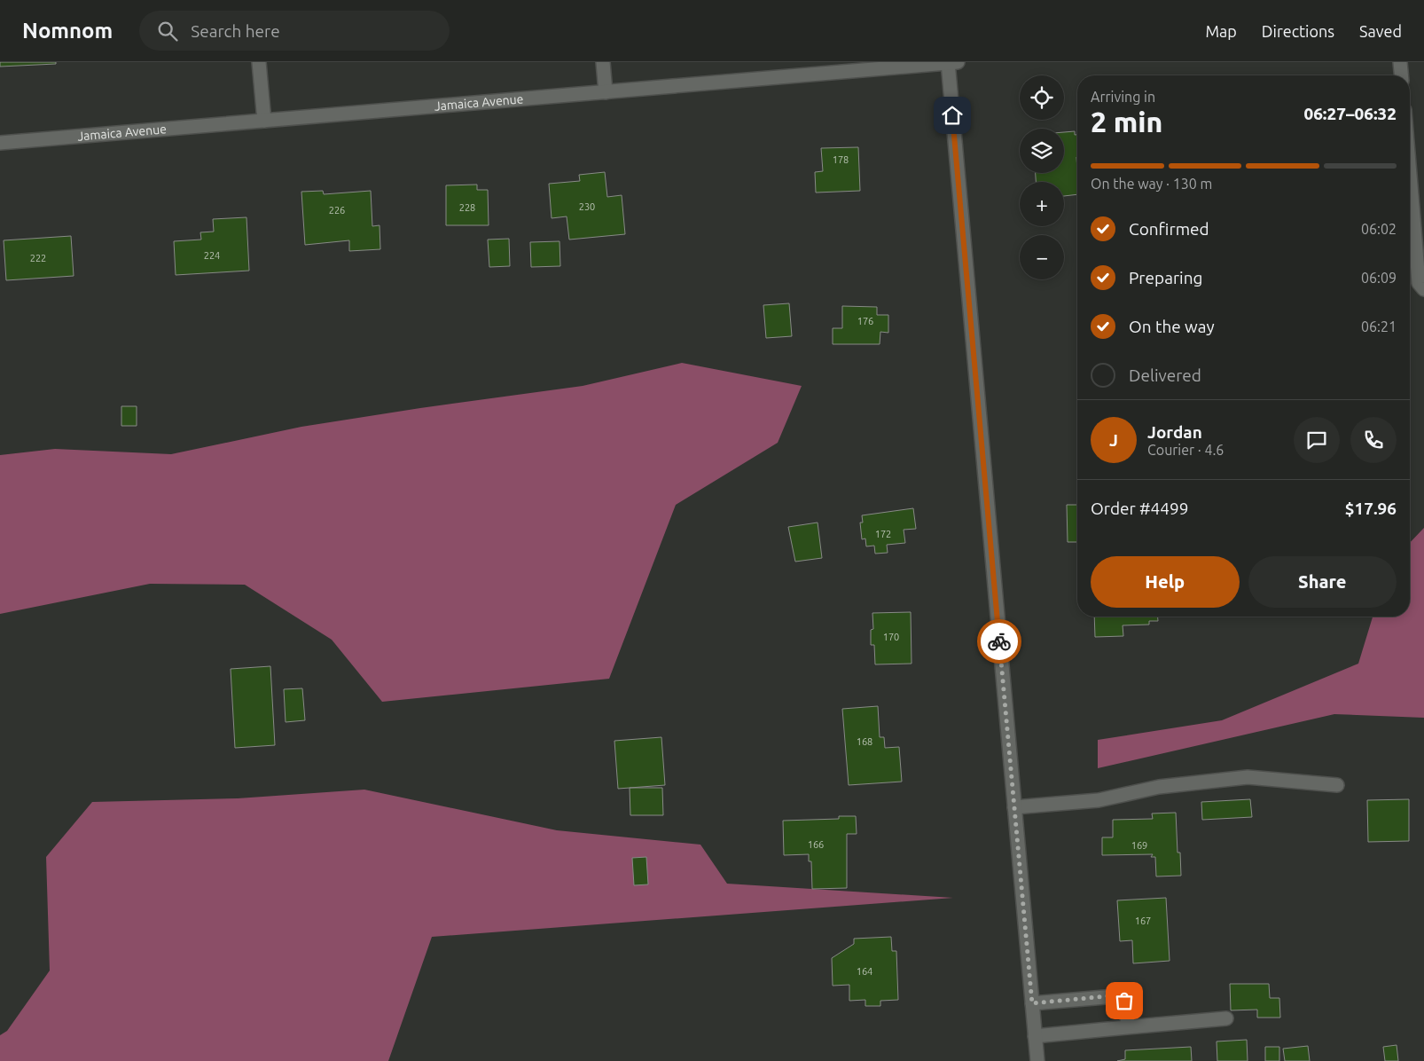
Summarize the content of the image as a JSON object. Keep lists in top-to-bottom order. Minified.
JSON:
{"streets":{"street":["Jamaica Avenue"]},"house_numbers":["178","230","228","226","224","222","176","172","170","168","166","169","167","164"],"page":{"header":"Nomnom","search":"Search here","nav":["Map","Directions","Saved"],"map_buttons":["+","−"],"heading":["2 min","Arriving in","06:27–06:32"],"panel":["Jordan","Courier · 4.6","Order #4499","$17.96"],"bar":"On the way · 130 m","list":[["Confirmed","06:02"],["Preparing","06:09"],["On the way","06:21"],"Delivered"],"round":"J","buttons":["Help","Share"]}}
